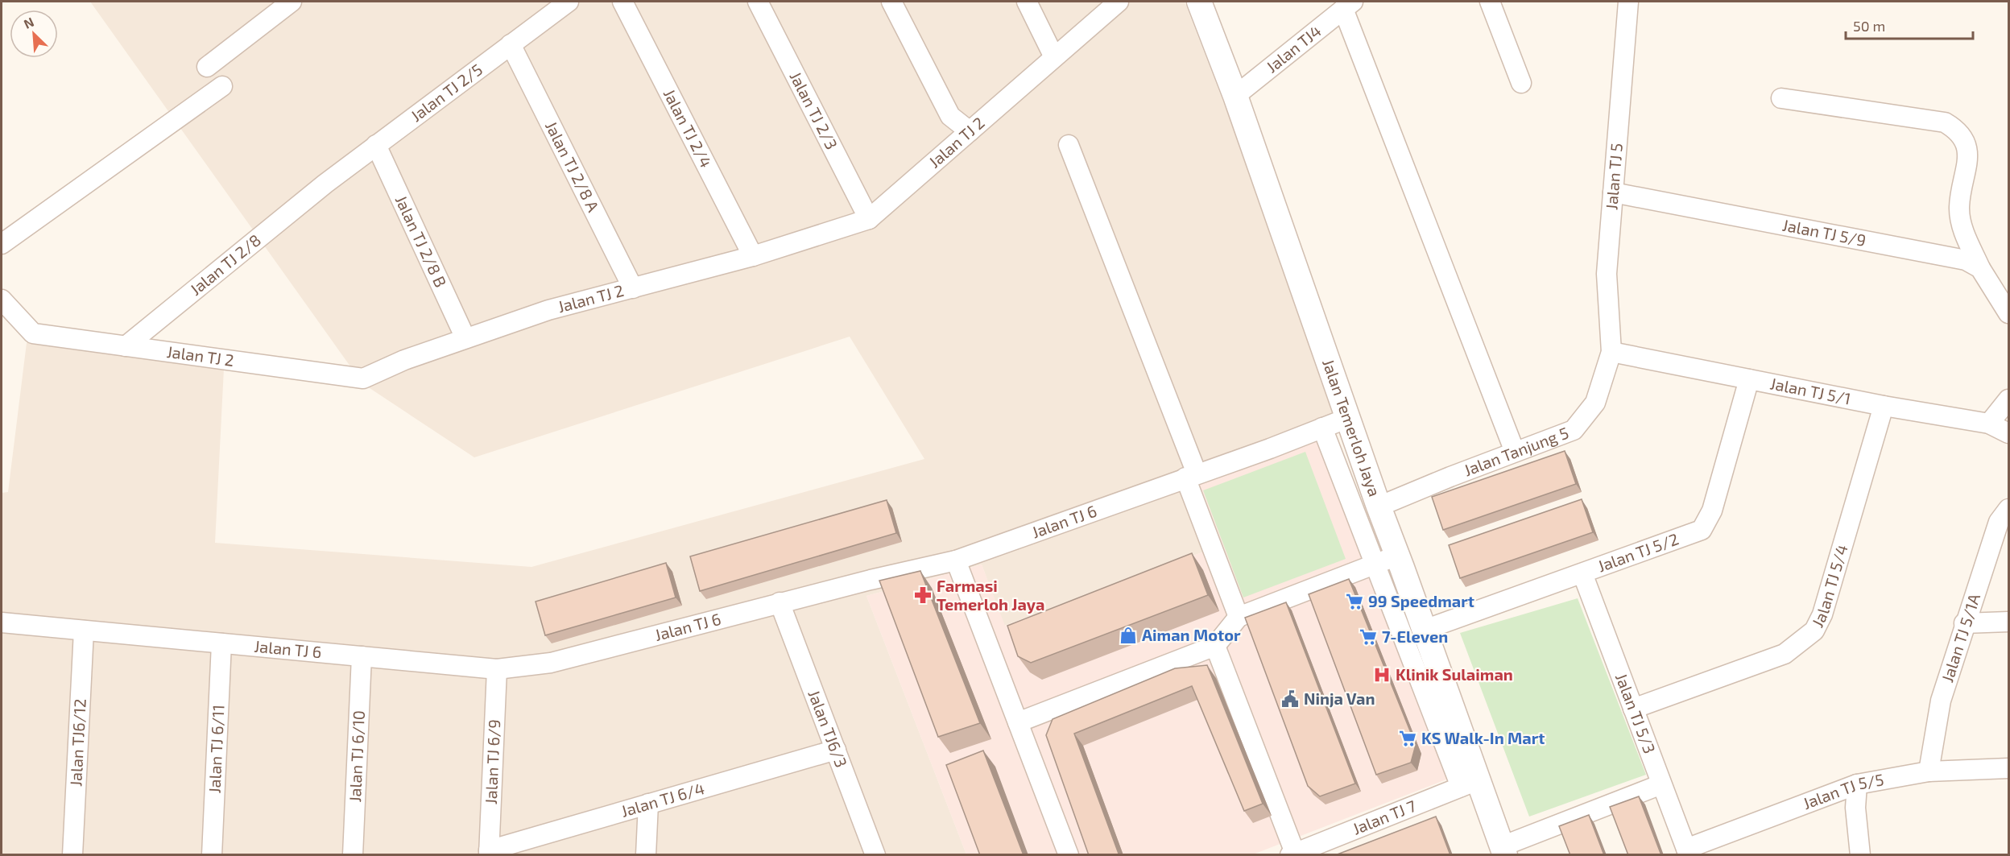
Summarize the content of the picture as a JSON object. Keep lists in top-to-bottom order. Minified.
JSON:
{"streets":{"street":["Jalan TJ4","Jalan TJ 2/5","Jalan TJ 2/3","Jalan TJ 2/4","Jalan TJ 2","Jalan TJ 2/8 A","Jalan TJ 5","Jalan TJ 5/9","Jalan TJ 2/8 B","Jalan TJ 2/8","Jalan TJ 5/1","Jalan Temerloh Jaya","Jalan Tanjung 5","Jalan TJ 6","Jalan TJ 5/2","Jalan TJ 5/4","Jalan TJ 5/1A","Jalan TJ 5/3","Jalan TJ6/3","Jalan TJ6/12","Jalan TJ 6/11","Jalan TJ 6/10","Jalan TJ 6/9","Jalan TJ 5/5","Jalan TJ 6/4","Jalan TJ 7"]},"crossings":[["Jalan TJ4","Jalan Temerloh Jaya"],["Jalan TJ 2/5","Jalan TJ 2/8 A"],["Jalan TJ 2/5","Jalan TJ 2/8 B"],["Jalan TJ 2/5","Jalan TJ 2/8"],["Jalan TJ 2/3","Jalan TJ 2"],["Jalan TJ 2/4","Jalan TJ 2"],["Jalan TJ 2","Jalan TJ 2/8 A"],["Jalan TJ 2","Jalan TJ 2/8 B"],["Jalan TJ 2","Jalan TJ 2/8"],["Jalan TJ 5","Jalan TJ 5/9"],["Jalan TJ 5","Jalan TJ 5/1"],["Jalan TJ 5","Jalan Tanjung 5"],["Jalan TJ 5/1","Jalan Tanjung 5"],["Jalan TJ 5/1","Jalan TJ 5/2"],["Jalan TJ 5/1","Jalan TJ 5/4"],["Jalan Temerloh Jaya","Jalan Tanjung 5"],["Jalan Temerloh Jaya","Jalan TJ 6"],["Jalan Temerloh Jaya","Jalan TJ 5/2"],["Jalan Temerloh Jaya","Jalan TJ 7"],["Jalan TJ 6","Jalan TJ6/3"],["Jalan TJ 6","Jalan TJ6/12"],["Jalan TJ 6","Jalan TJ 6/11"],["Jalan TJ 6","Jalan TJ 6/10"],["Jalan TJ 6","Jalan TJ 6/9"],["Jalan TJ 5/2","Jalan TJ 5/3"],["Jalan TJ 5/4","Jalan TJ 5/3"],["Jalan TJ 5/1A","Jalan TJ 5/5"],["Jalan TJ 5/3","Jalan TJ 5/5"],["Jalan TJ6/3","Jalan TJ 6/4"],["Jalan TJ 6/9","Jalan TJ 6/4"]],"places":{"pharmacy":["Farmasi Temerloh Jaya"],"supermarket":["99 Speedmart","7-Eleven","KS Walk-In Mart"],"shop":["Aiman Motor"],"hospital":["Klinik Sulaiman"],"public building":["Ninja Van"]},"scale_bar":"50 m","north":"top left"}
